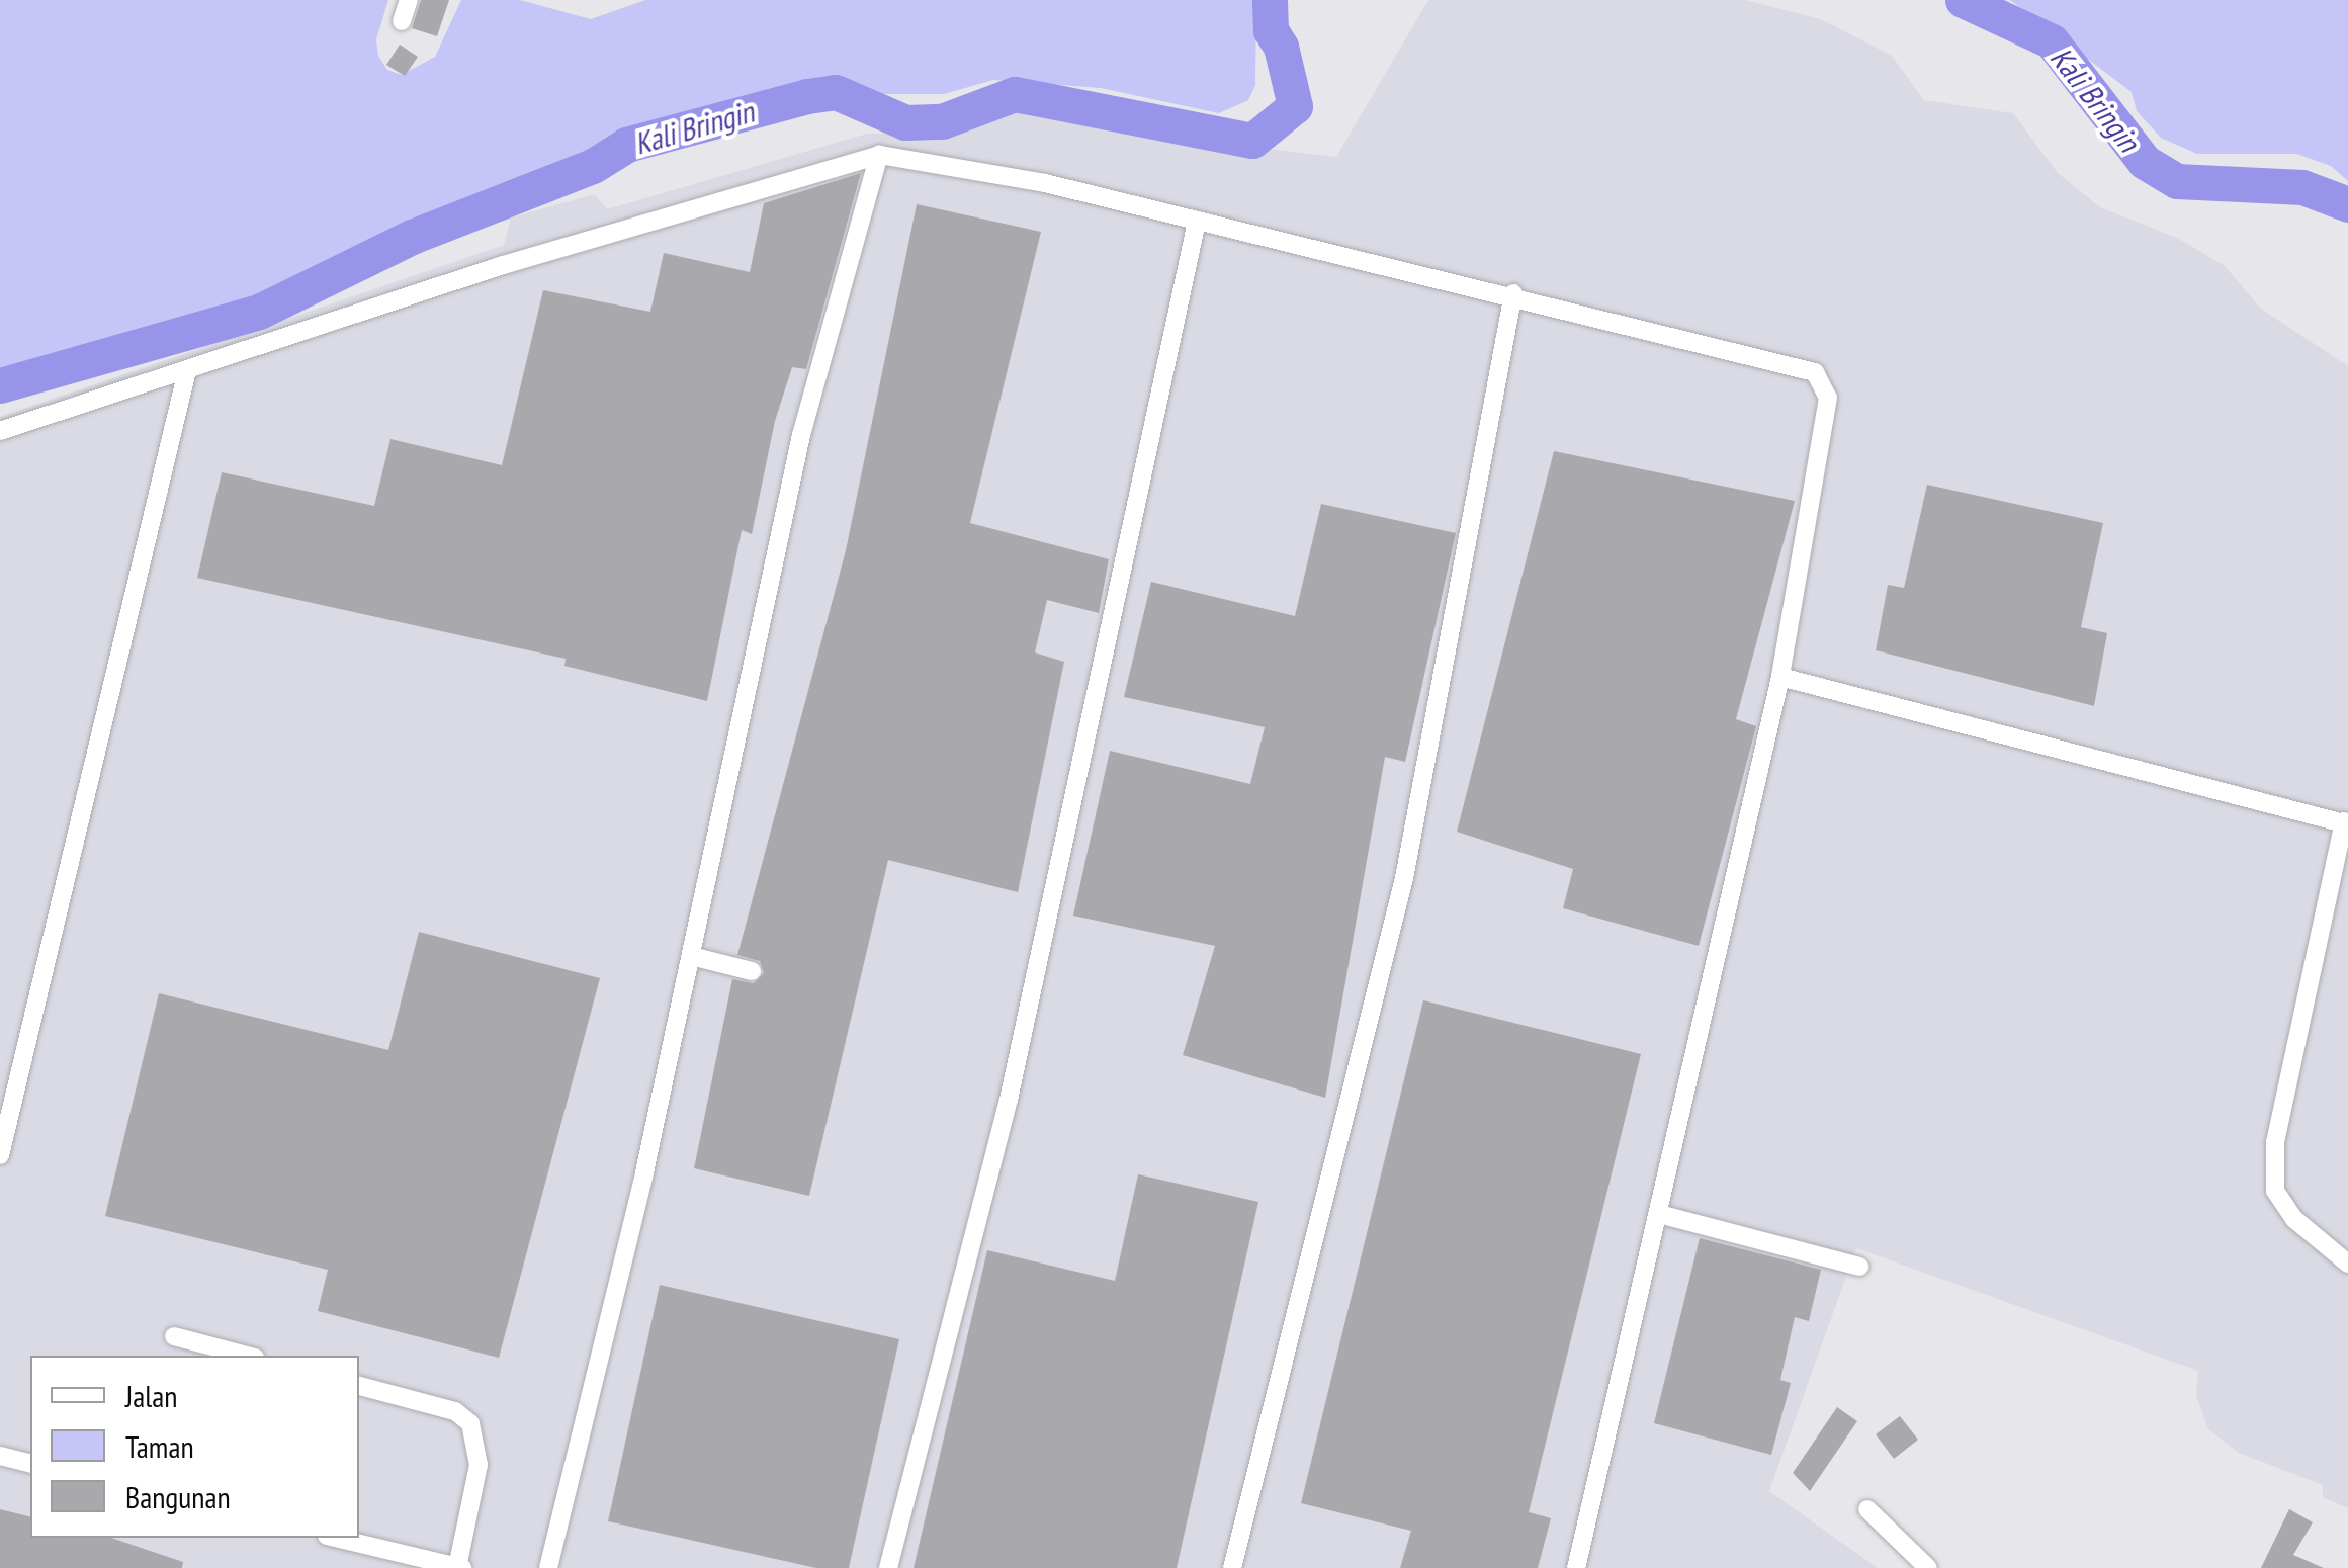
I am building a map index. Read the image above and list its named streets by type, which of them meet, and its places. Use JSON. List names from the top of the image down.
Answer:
{
  "water": ["Kali Bringin"],
  "legend": ["Jalan", "Taman", "Bangunan"]
}
